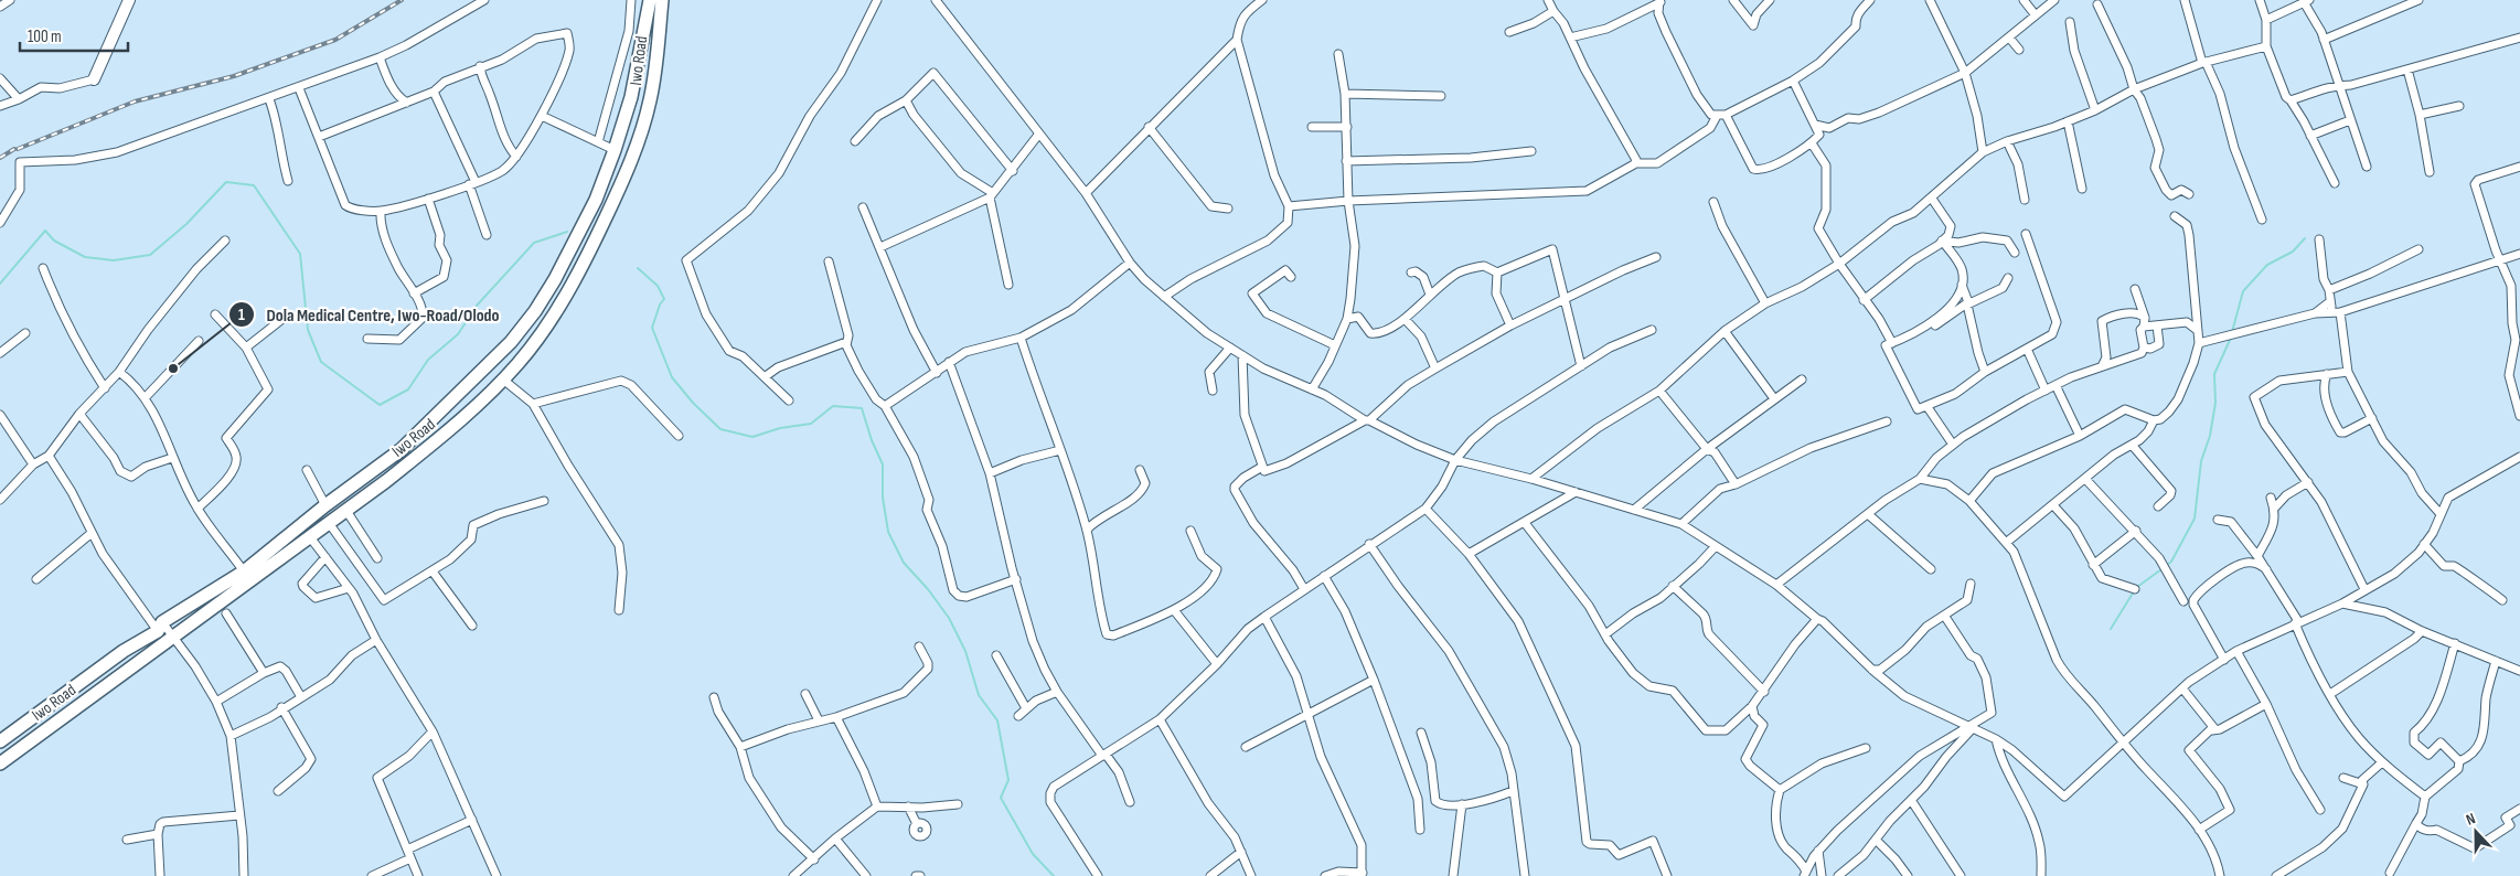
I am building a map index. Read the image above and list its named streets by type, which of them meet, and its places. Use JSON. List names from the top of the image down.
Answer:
{
  "streets": {
    "main road": ["Iwo Road"]
  },
  "places": ["Dola Medical Centre, Iwo-Road/Olodo"],
  "scale_bar": "100 m",
  "north": "top"
}
